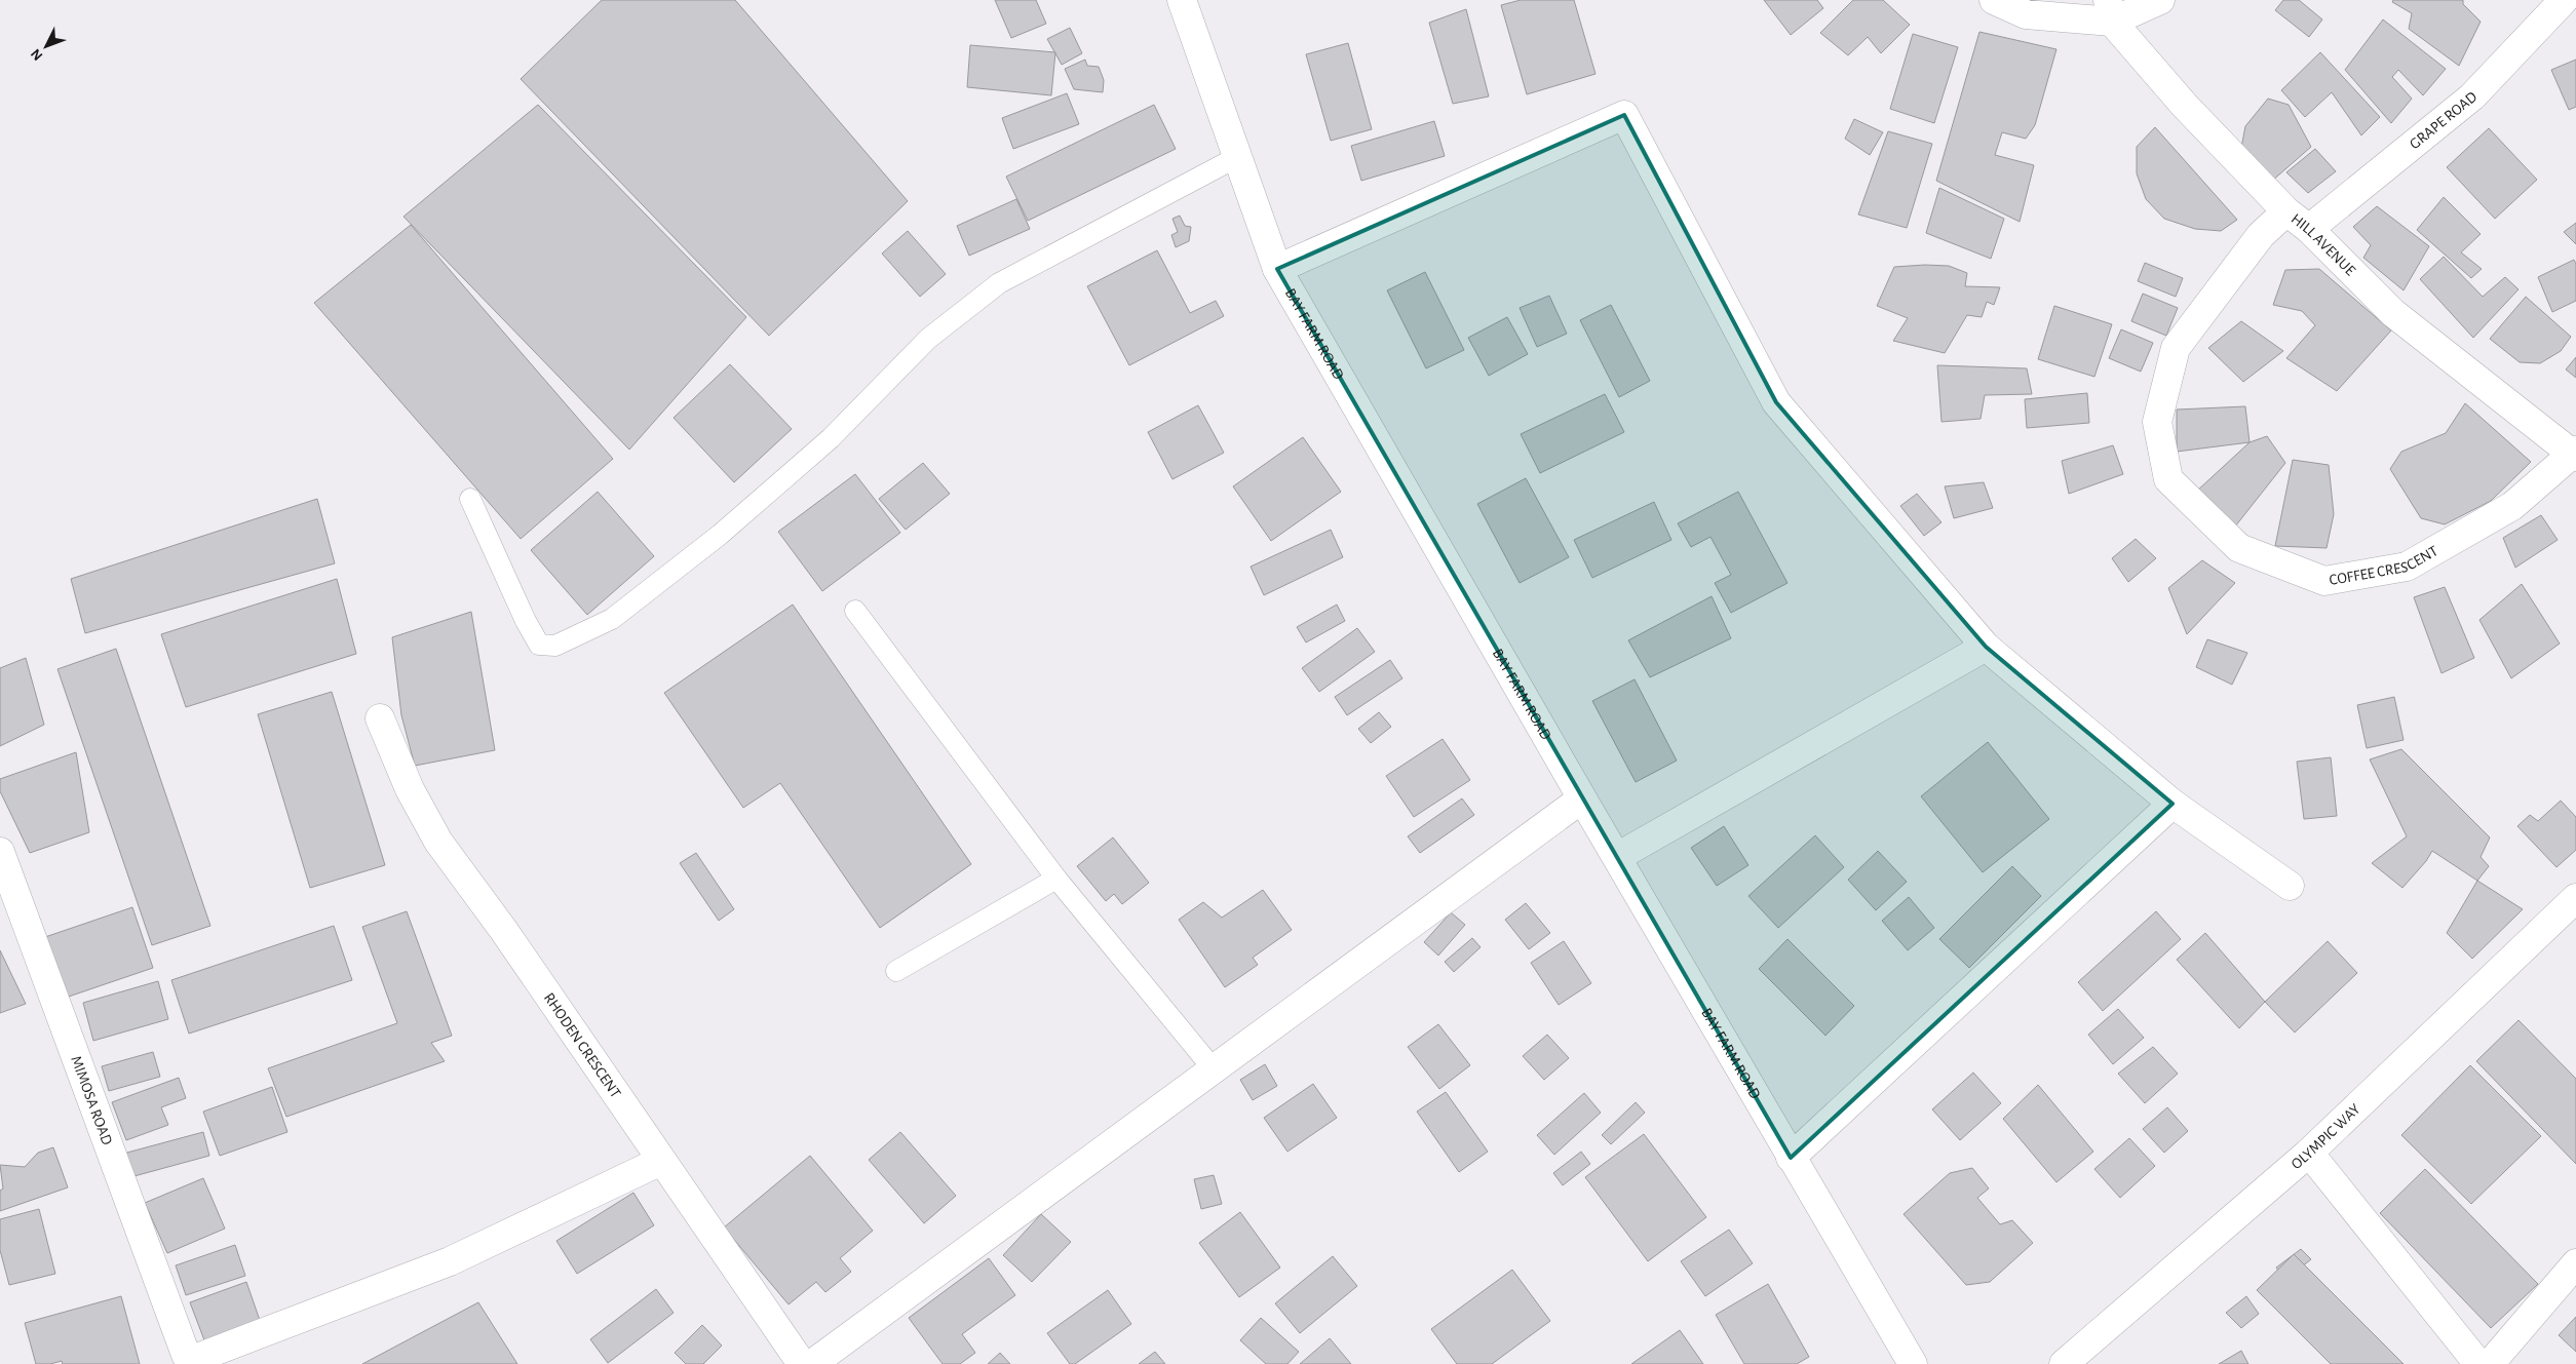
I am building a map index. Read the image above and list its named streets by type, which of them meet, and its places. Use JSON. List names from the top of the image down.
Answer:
{
  "streets": {
    "street": [
      "GRAPE ROAD",
      "HILL AVENUE",
      "BAY FARM ROAD",
      "COFFEE CRESCENT",
      "RHODEN CRESCENT",
      "MIMOSA ROAD",
      "OLYMPIC WAY"
    ]
  },
  "crossings": [
    ["GRAPE ROAD", "HILL AVENUE"],
    ["HILL AVENUE", "COFFEE CRESCENT"],
    ["RHODEN CRESCENT", "MIMOSA ROAD"]
  ],
  "north": "bottom left"
}
